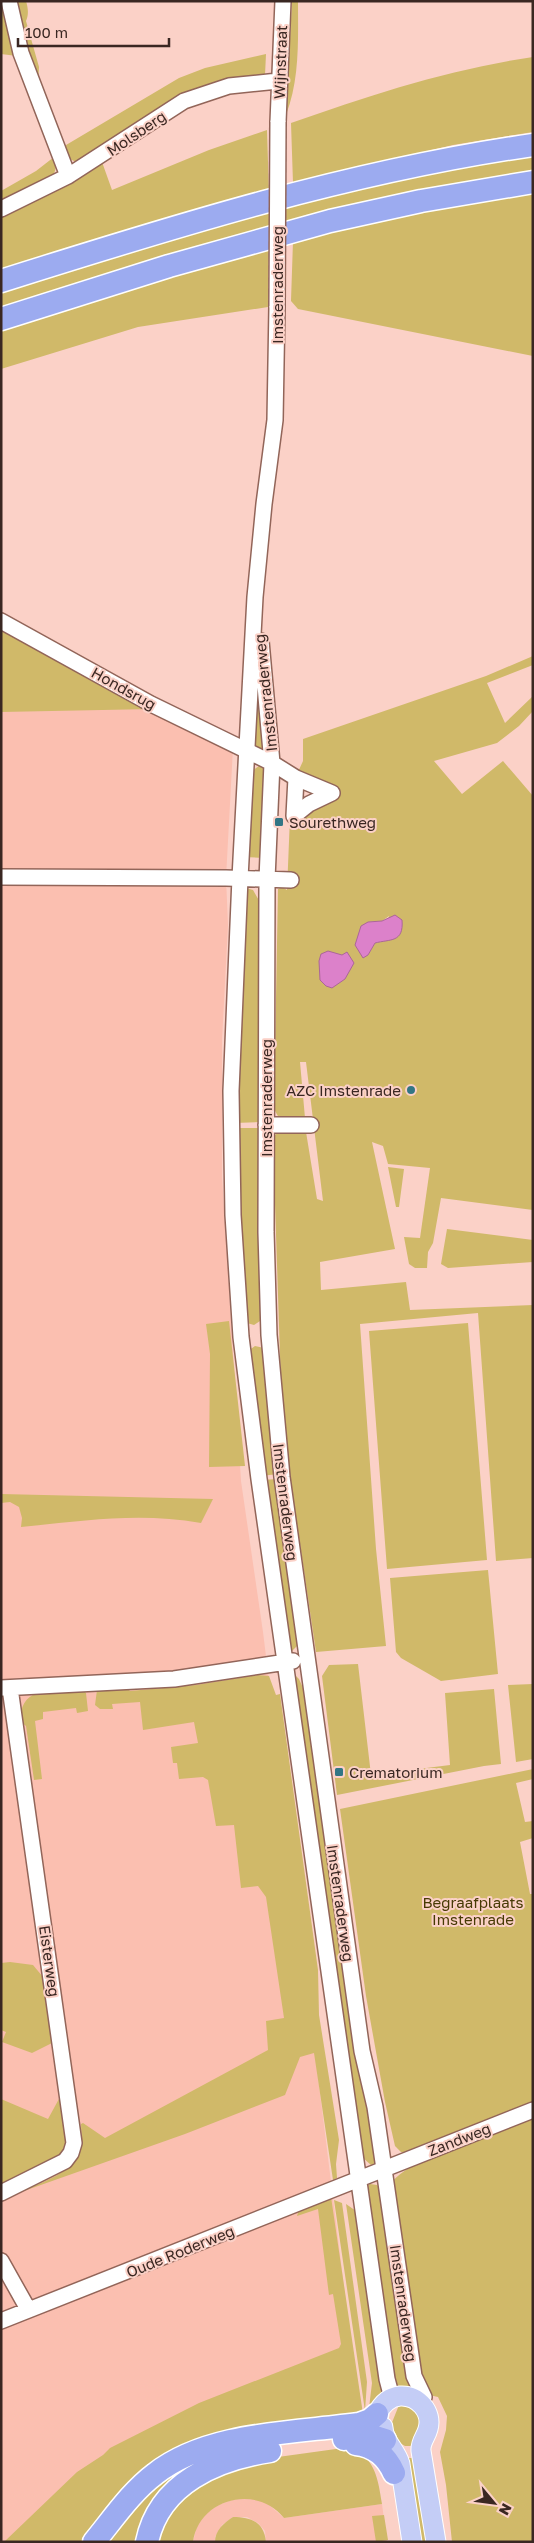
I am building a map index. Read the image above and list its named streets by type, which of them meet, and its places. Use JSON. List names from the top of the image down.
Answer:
{
  "streets": {
    "street": [
      "Wijnstraat",
      "Molsberg",
      "Imstenraderweg",
      "Hondsrug",
      "Eisterweg",
      "Zandweg",
      "Oude Roderweg"
    ]
  },
  "crossings": [
    ["Wijnstraat", "Molsberg"],
    ["Wijnstraat", "Imstenraderweg"],
    ["Imstenraderweg", "Hondsrug"],
    ["Imstenraderweg", "Eisterweg"],
    ["Imstenraderweg", "Zandweg"],
    ["Imstenraderweg", "Oude Roderweg"],
    ["Zandweg", "Oude Roderweg"]
  ],
  "parks": ["Begraafplaats Imstenrade"],
  "places": {
    "transit": ["Sourethweg", "Crematorium"],
    "other": ["AZC Imstenrade"]
  },
  "scale_bar": "100 m",
  "north": "bottom right"
}
